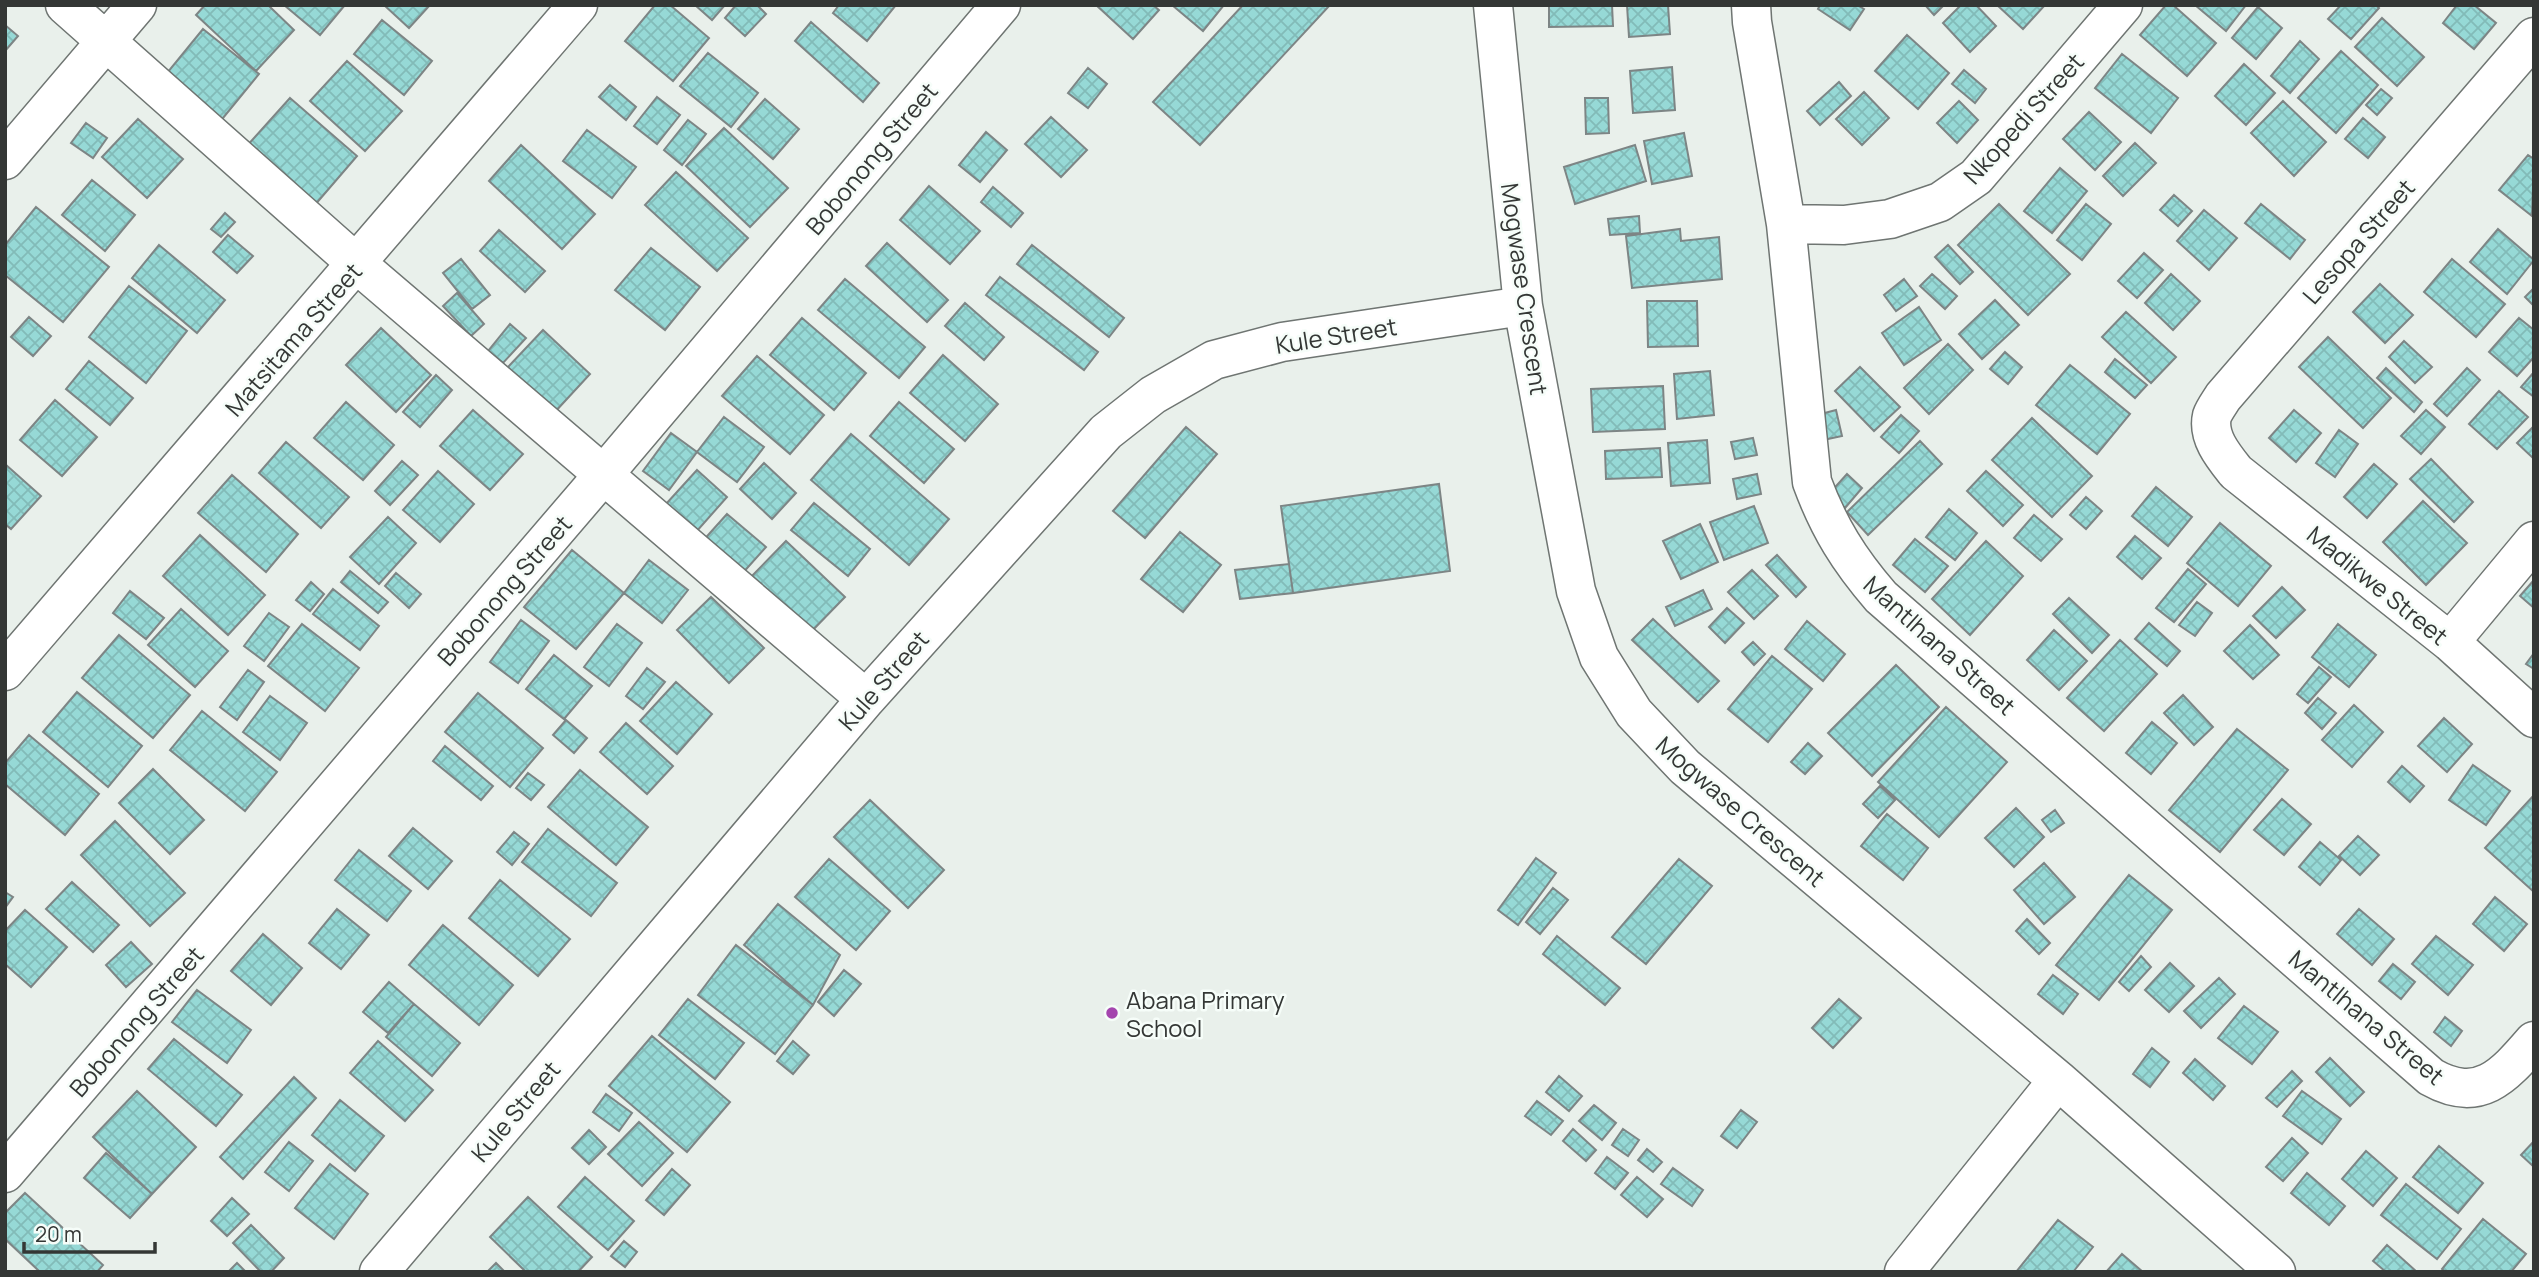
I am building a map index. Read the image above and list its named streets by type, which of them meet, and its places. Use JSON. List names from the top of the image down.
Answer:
{
  "streets": {
    "street": [
      "Nkopedi Street",
      "Bobonong Street",
      "Lesopa Street",
      "Mogwase Crescent",
      "Kule Street",
      "Matsitama Street",
      "Madikwe Street",
      "Mantlhana Street"
    ]
  },
  "crossings": [
    ["Nkopedi Street", "Mantlhana Street"],
    ["Lesopa Street", "Madikwe Street"],
    ["Mogwase Crescent", "Kule Street"]
  ],
  "places": ["Abana Primary School"],
  "scale_bar": "20 m"
}
